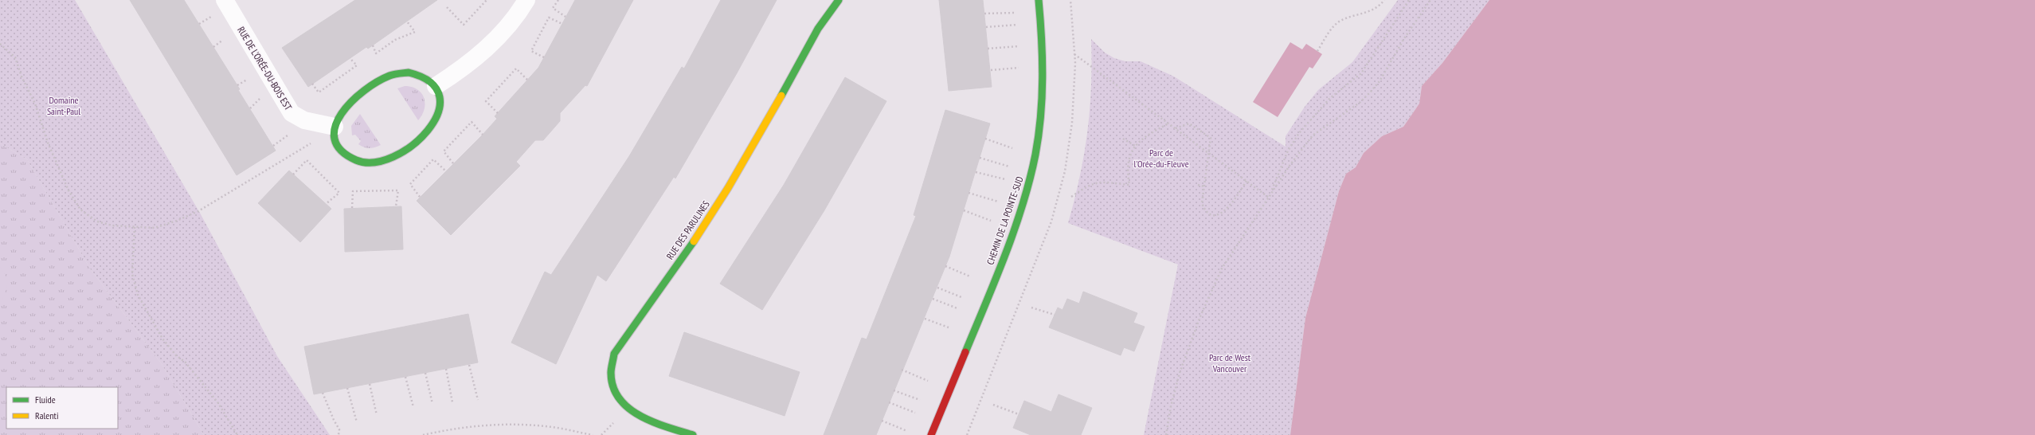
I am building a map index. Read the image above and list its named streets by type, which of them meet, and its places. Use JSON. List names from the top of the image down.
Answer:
{
  "streets": {
    "street": ["RUE DE L'ORÉE-DU-BOIS EST", "CHEMIN DE LA POINTE-SUD", "RUE DES PARULINES"]
  },
  "parks": ["Domaine Saint-Paul", "Parc de l'Orée-du-Fleuve", "Parc de West Vancouver"],
  "legend": ["Fluide", "Ralenti"]
}
